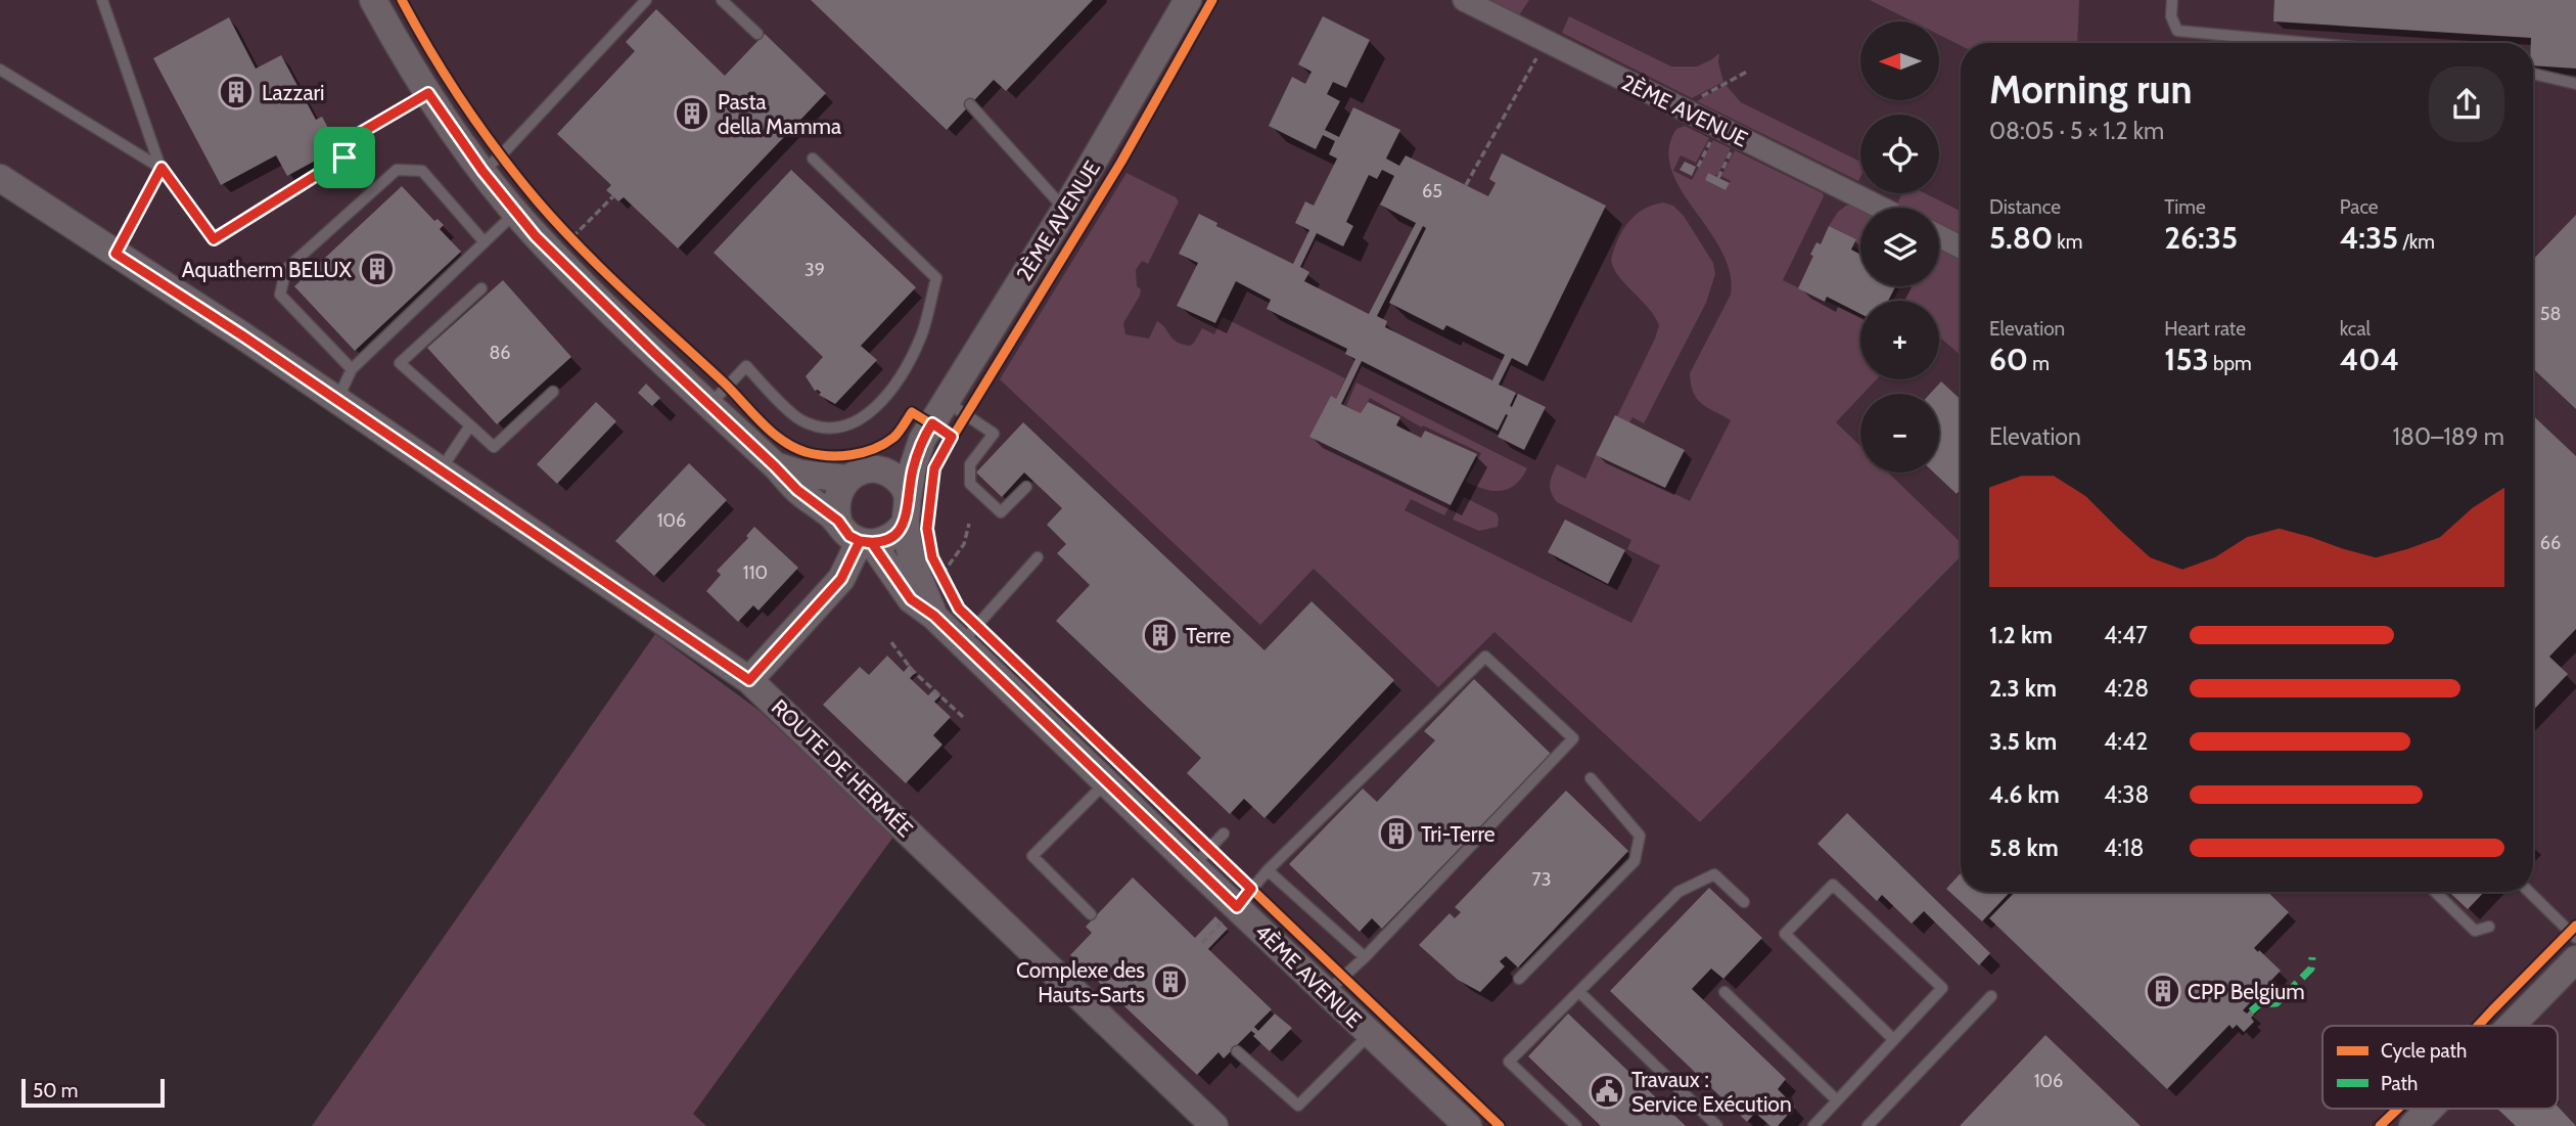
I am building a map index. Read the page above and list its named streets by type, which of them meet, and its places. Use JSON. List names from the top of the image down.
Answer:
{
  "streets": {
    "street": ["2ÈME AVENUE", "ROUTE DE HERMÉE", "4ÈME AVENUE"]
  },
  "crossings": [
    ["2ÈME AVENUE", "4ÈME AVENUE"]
  ],
  "places": {
    "building": [
      "Lazzari",
      "Pasta della Mamma",
      "Aquatherm BELUX",
      "Terre",
      "Tri-Terre",
      "Complexe des Hauts-Sarts",
      "CPP Belgium"
    ],
    "public building": ["Travaux : Service Exécution"]
  },
  "house_numbers": [
    "65",
    "39",
    "58",
    "86",
    "106",
    "66",
    "110",
    "73",
    "106"
  ],
  "legend": ["Cycle path", "Path"],
  "scale_bar": "50 m",
  "north": "left",
  "page": {
    "map_buttons": ["+", "−"],
    "heading": ["Morning run", "08:05 · 5 × 1.2 km"],
    "stats": [
      ["Distance", "5.80 km"],
      ["Time", "26:35"],
      ["Pace", "4:35 /km"],
      ["Elevation", "60 m"],
      ["Heart rate", "153 bpm"],
      ["kcal", "404"]
    ],
    "chart": ["Elevation", "180–189 m"],
    "list": [
      {
        "name": "1.2 km",
        "note": "4:47"
      },
      {
        "name": "2.3 km",
        "note": "4:28"
      },
      {
        "name": "3.5 km",
        "note": "4:42"
      },
      {
        "name": "4.6 km",
        "note": "4:38"
      },
      {
        "name": "5.8 km",
        "note": "4:18"
      }
    ],
    "scale": "50 m"
  }
}
